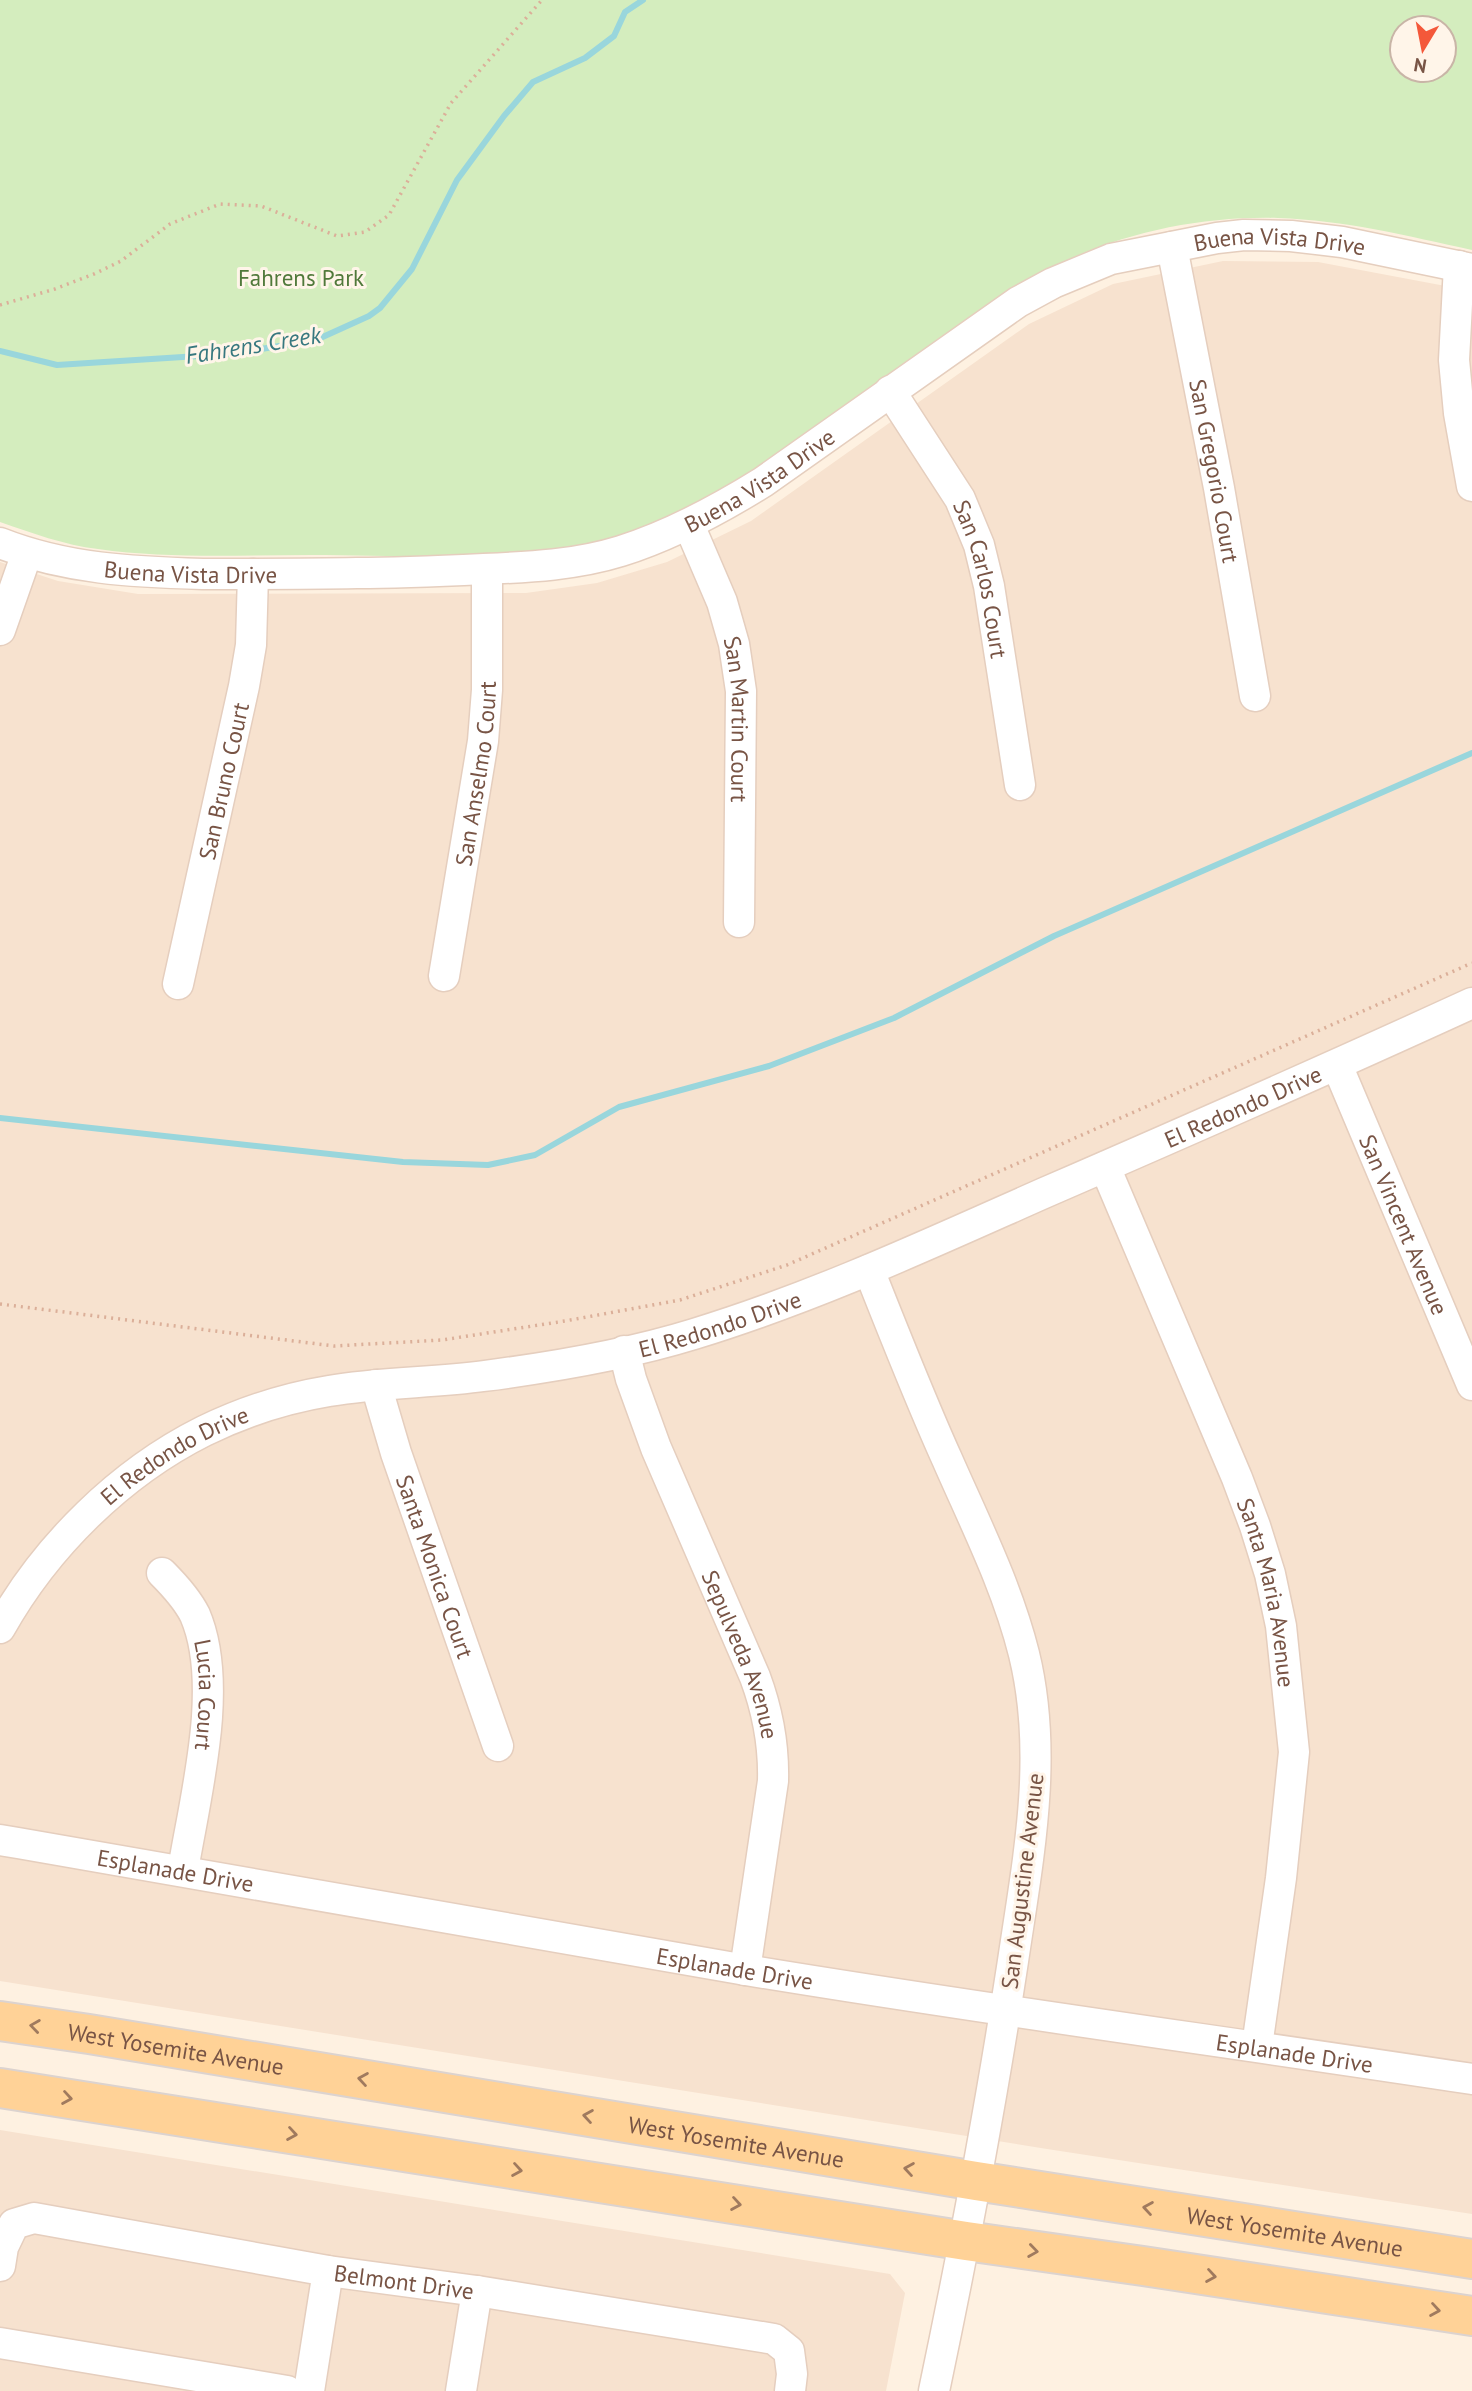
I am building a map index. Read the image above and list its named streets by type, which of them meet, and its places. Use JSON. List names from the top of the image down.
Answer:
{
  "streets": {
    "main road": ["West Yosemite Avenue"],
    "street": [
      "Buena Vista Drive",
      "San Gregorio Court",
      "San Carlos Court",
      "San Martin Court",
      "San Anselmo Court",
      "San Bruno Court",
      "El Redondo Drive",
      "San Vincent Avenue",
      "Santa Monica Court",
      "Santa Maria Avenue",
      "Sepulveda Avenue",
      "Lucia Court",
      "Esplanade Drive",
      "San Augustine Avenue",
      "Belmont Drive"
    ]
  },
  "crossings": [
    ["Buena Vista Drive", "San Gregorio Court"],
    ["Buena Vista Drive", "San Carlos Court"],
    ["Buena Vista Drive", "San Martin Court"],
    ["Buena Vista Drive", "San Anselmo Court"],
    ["Buena Vista Drive", "San Bruno Court"],
    ["El Redondo Drive", "San Vincent Avenue"],
    ["El Redondo Drive", "Santa Monica Court"],
    ["El Redondo Drive", "Santa Maria Avenue"],
    ["El Redondo Drive", "Sepulveda Avenue"],
    ["El Redondo Drive", "San Augustine Avenue"],
    ["Santa Maria Avenue", "Esplanade Drive"],
    ["Sepulveda Avenue", "Esplanade Drive"],
    ["Lucia Court", "Esplanade Drive"],
    ["Esplanade Drive", "San Augustine Avenue"],
    ["San Augustine Avenue", "West Yosemite Avenue"]
  ],
  "water": ["Fahrens Creek"],
  "parks": ["Fahrens Park"],
  "north": "bottom"
}
